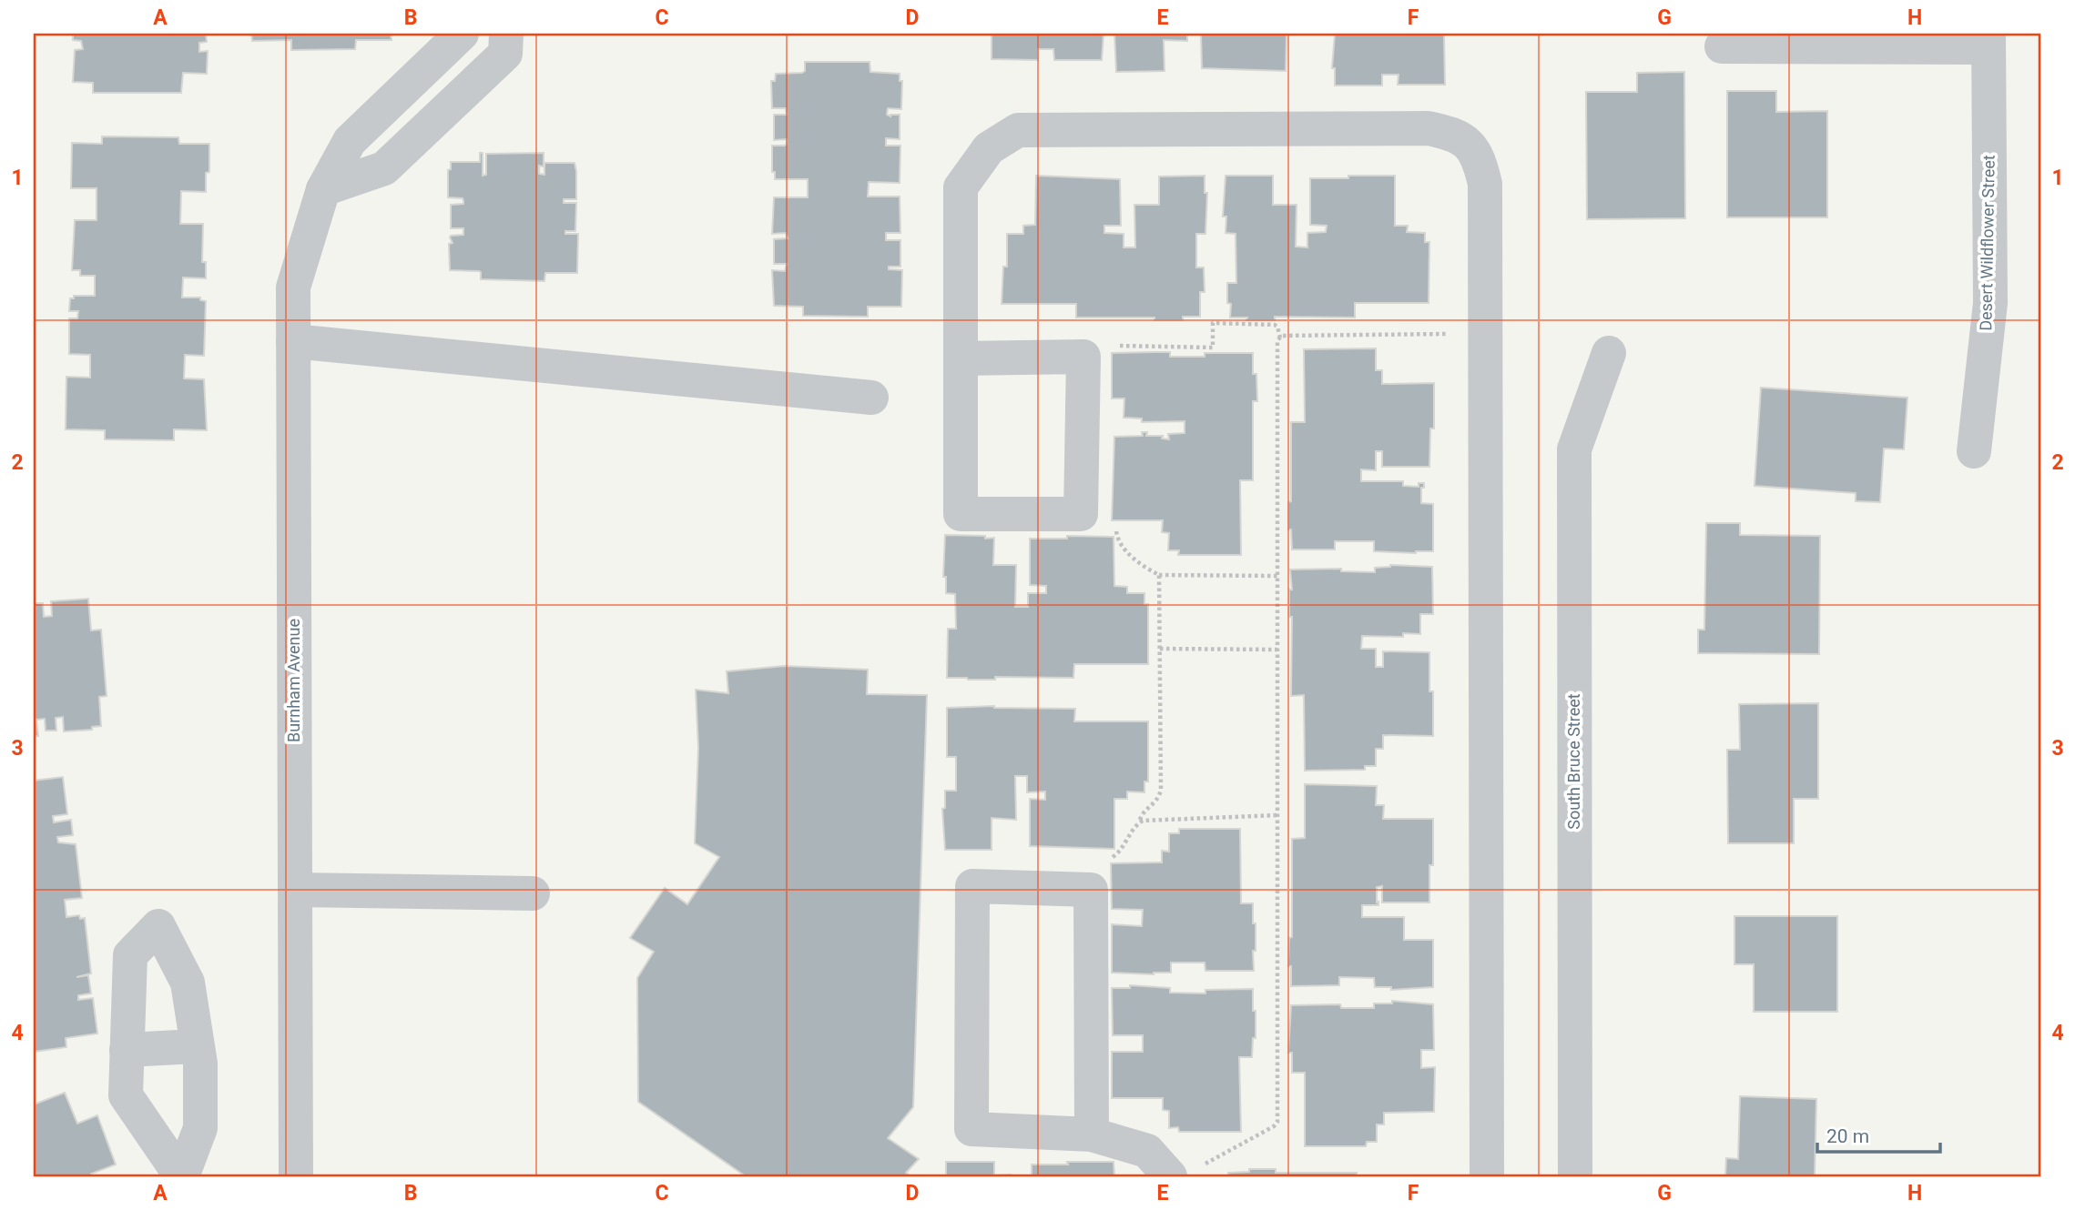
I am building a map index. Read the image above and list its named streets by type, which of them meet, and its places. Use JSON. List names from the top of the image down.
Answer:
{
  "streets": {
    "street": ["Desert Wildflower Street", "Burnham Avenue", "South Bruce Street"]
  },
  "scale_bar": "20 m",
  "grid": {
    "columns": [
      "A",
      "B",
      "C",
      "D",
      "E",
      "F",
      "G",
      "H"
    ],
    "rows": [
      "1",
      "2",
      "3",
      "4"
    ]
  }
}
